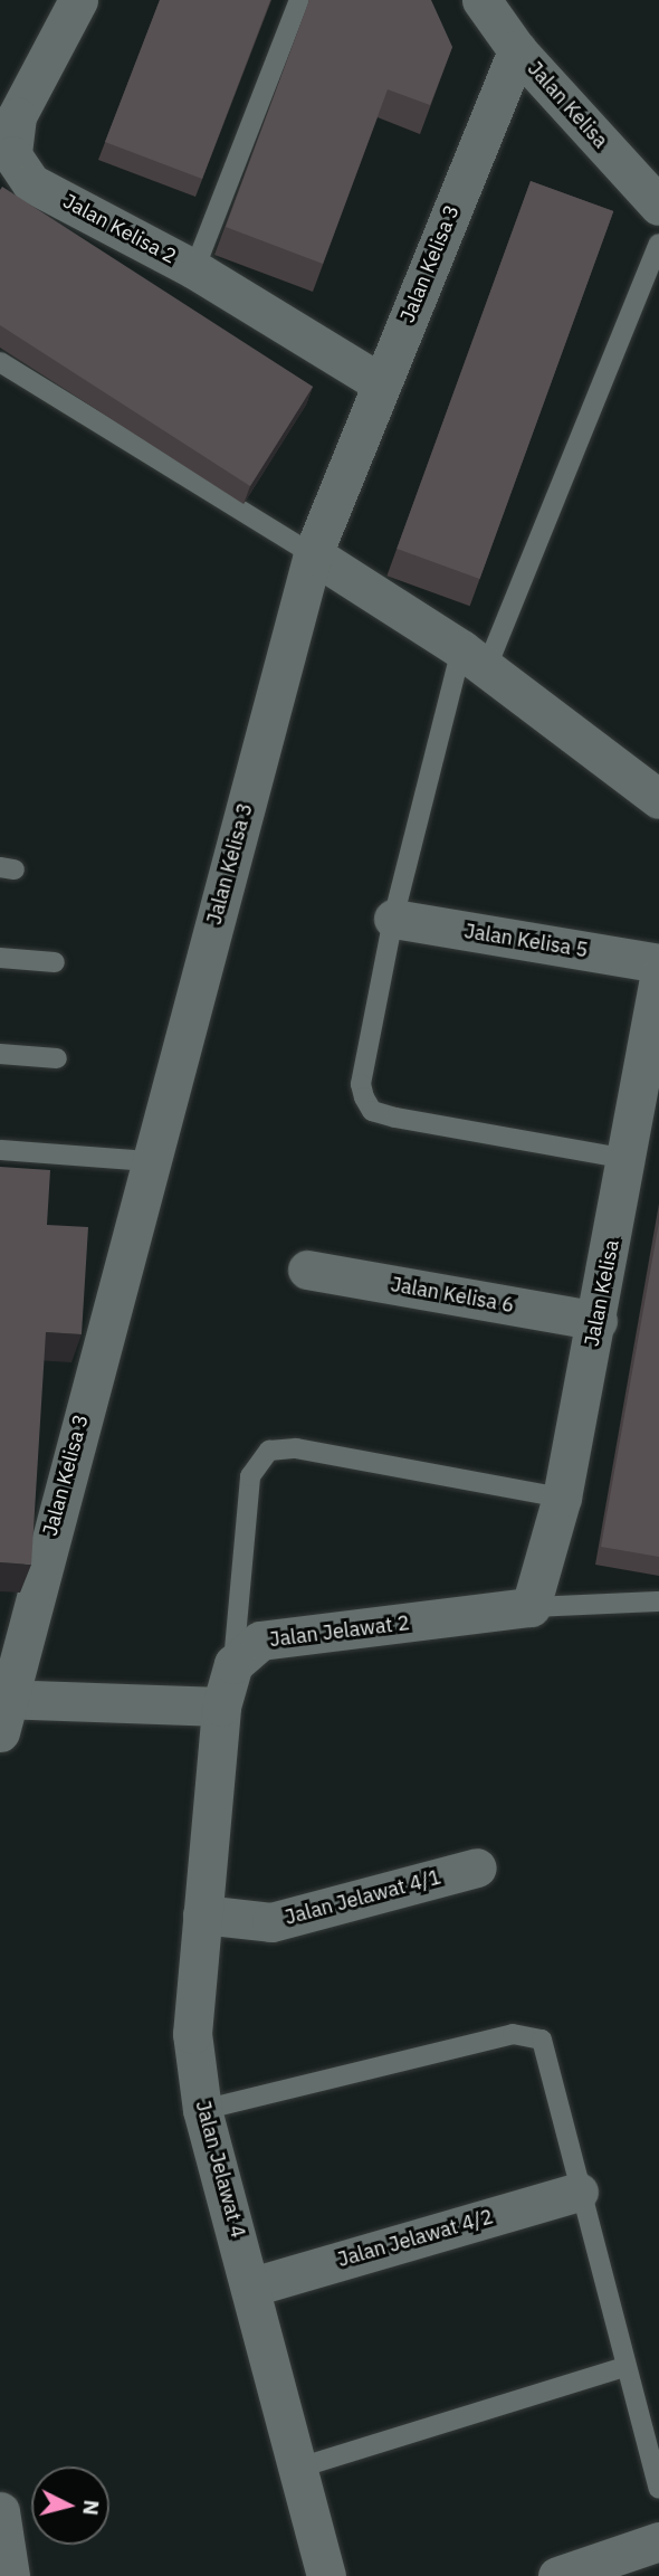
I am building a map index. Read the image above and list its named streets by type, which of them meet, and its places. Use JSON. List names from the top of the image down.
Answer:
{
  "streets": {
    "street": [
      "Jalan Kelisa",
      "Jalan Kelisa 2",
      "Jalan Kelisa 3",
      "Jalan Kelisa 5",
      "Jalan Kelisa 6",
      "Jalan Jelawat 2",
      "Jalan Jelawat 4/1",
      "Jalan Jelawat 4",
      "Jalan Jelawat 4/2"
    ]
  },
  "crossings": [
    ["Jalan Kelisa", "Jalan Kelisa 3"],
    ["Jalan Kelisa", "Jalan Kelisa 6"],
    ["Jalan Kelisa", "Jalan Jelawat 2"],
    ["Jalan Kelisa 2", "Jalan Kelisa 3"],
    ["Jalan Jelawat 4/1", "Jalan Jelawat 4"],
    ["Jalan Jelawat 4", "Jalan Jelawat 4/2"]
  ],
  "north": "right"
}
